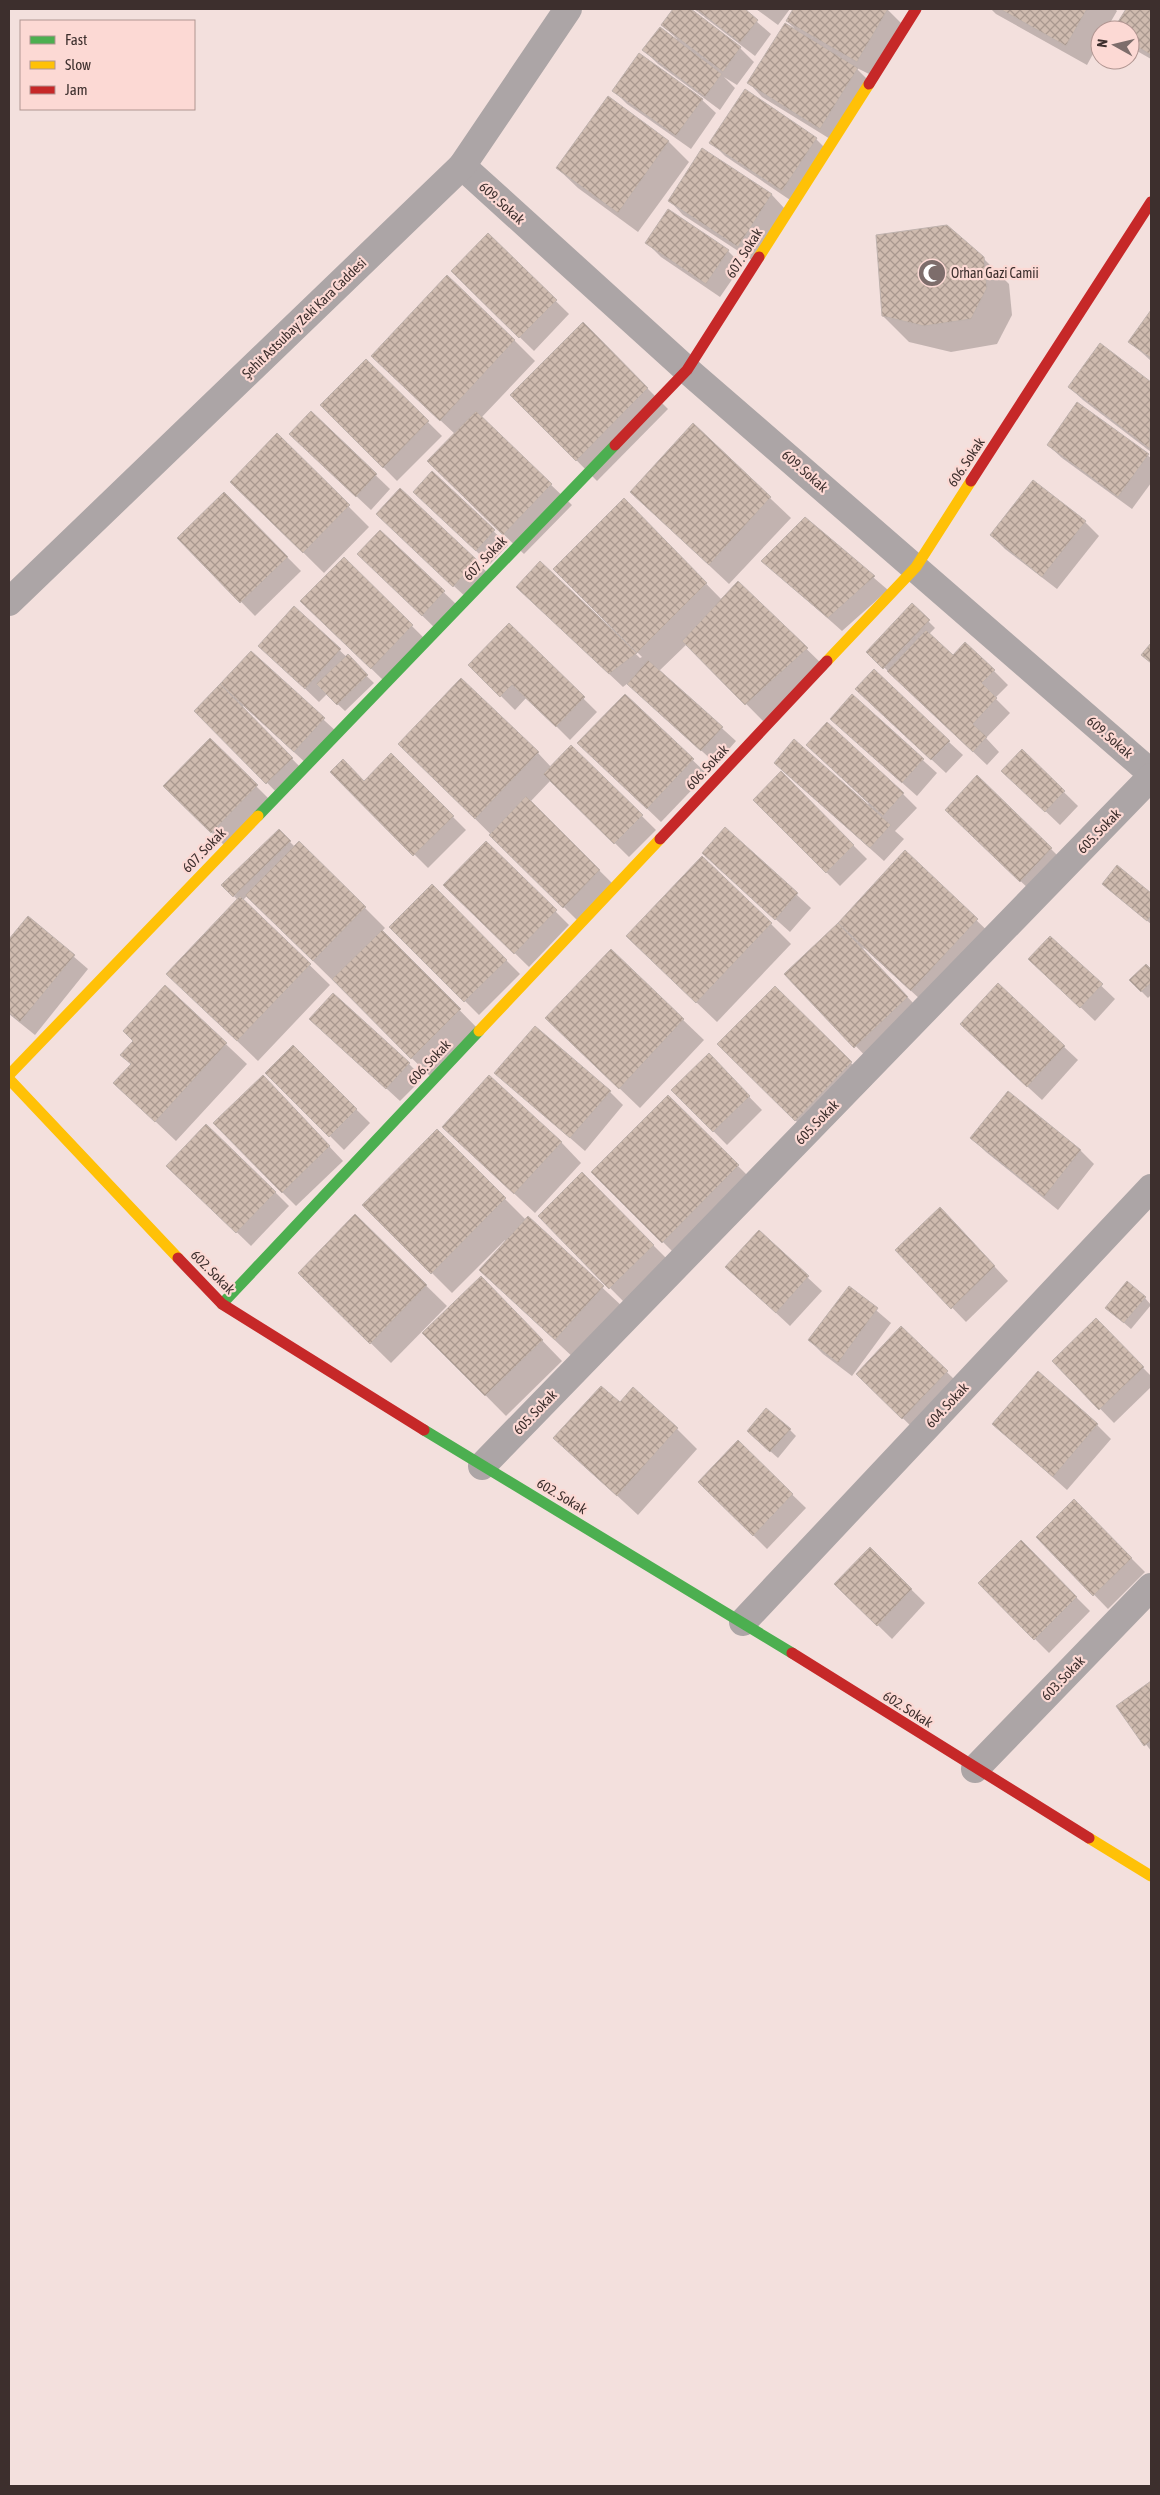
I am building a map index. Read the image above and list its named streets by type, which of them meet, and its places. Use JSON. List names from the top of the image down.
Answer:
{
  "streets": {
    "street": [
      "609. Sokak",
      "607. Sokak",
      "Şehit Astsubay Zeki Kara Caddesi",
      "606. Sokak",
      "605. Sokak",
      "602. Sokak",
      "604. Sokak",
      "603. Sokak"
    ]
  },
  "crossings": [
    ["609. Sokak", "607. Sokak"],
    ["609. Sokak", "Şehit Astsubay Zeki Kara Caddesi"],
    ["609. Sokak", "606. Sokak"],
    ["606. Sokak", "602. Sokak"],
    ["605. Sokak", "602. Sokak"],
    ["602. Sokak", "604. Sokak"],
    ["602. Sokak", "603. Sokak"]
  ],
  "places": {
    "mosque": ["Orhan Gazi Camii"]
  },
  "legend": ["Fast", "Slow", "Jam"],
  "north": "left"
}
